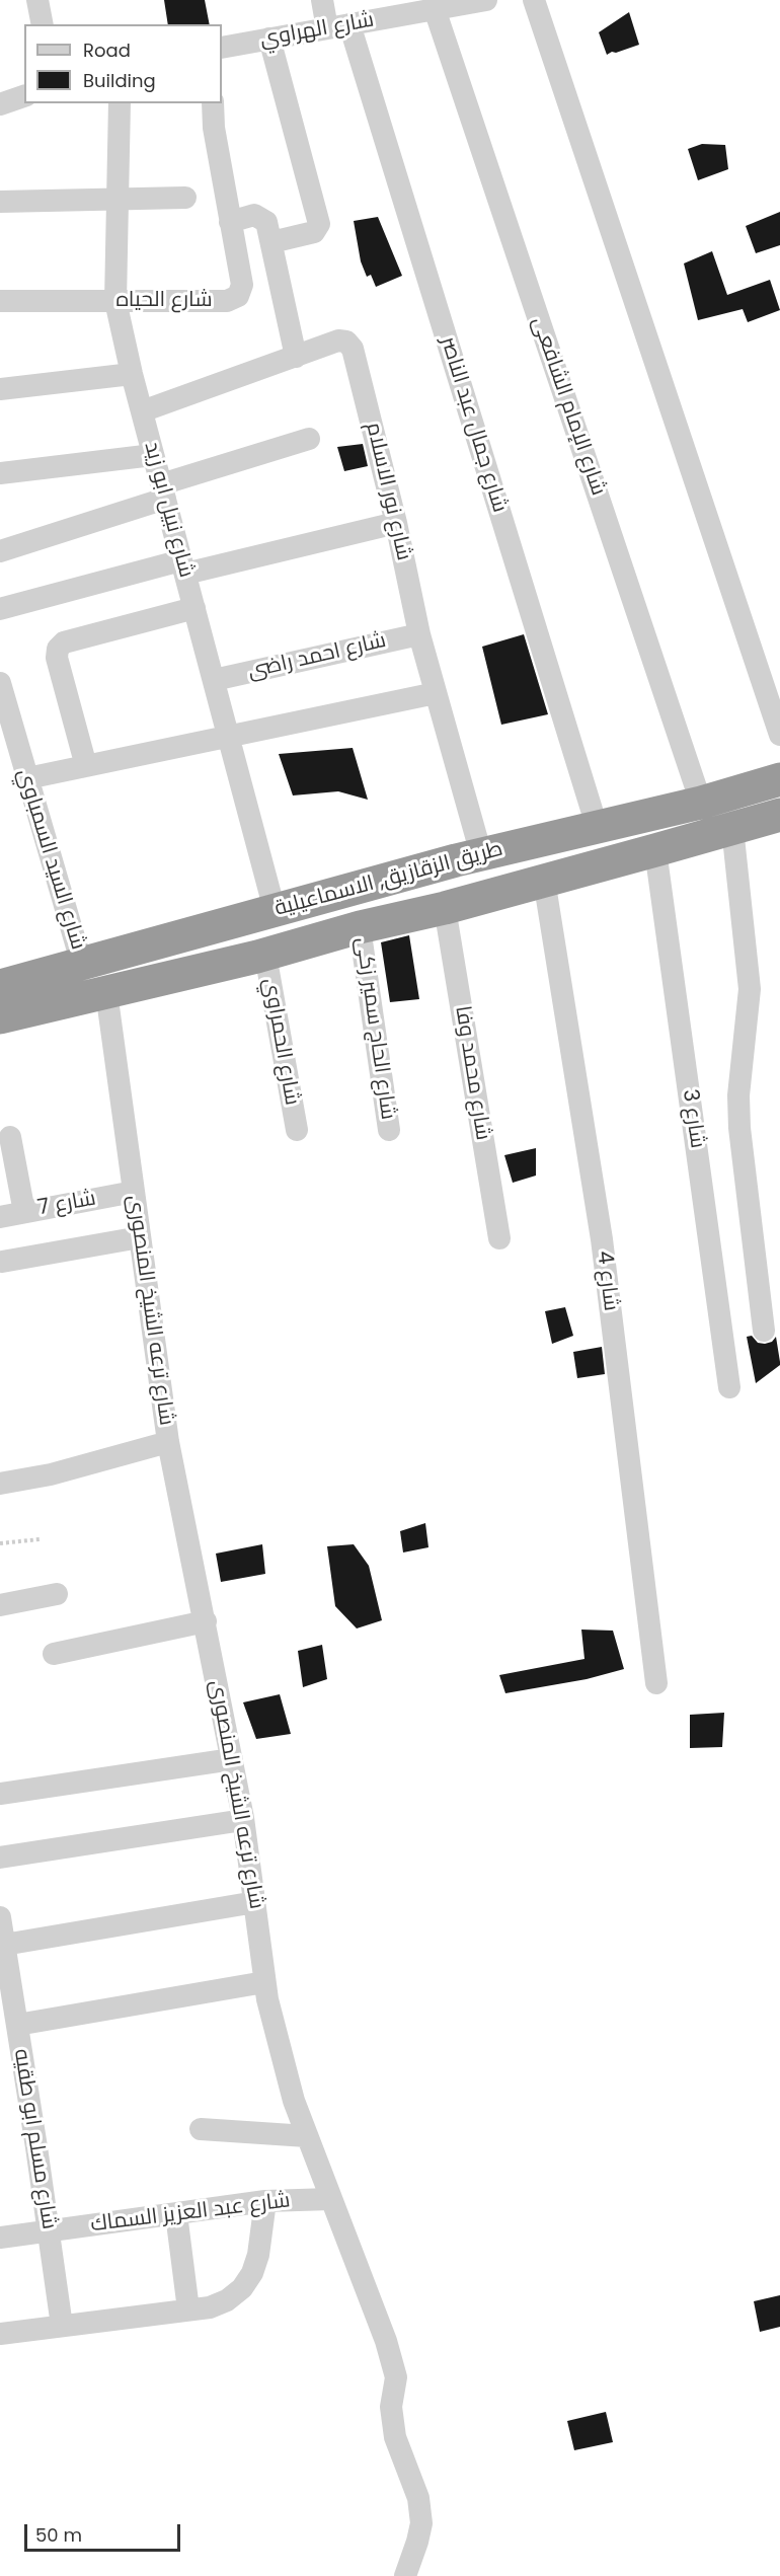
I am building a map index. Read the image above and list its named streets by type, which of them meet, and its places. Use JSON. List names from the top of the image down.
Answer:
{
  "streets": {
    "highway": ["طريق الزقازيق, الاسماعيلية"],
    "street": [
      "شارع الهراوي",
      "شارع الحياه",
      "شارع الإمام الشافعى",
      "شارع جمال عبد الناصر",
      "شارع نور الاسلام",
      "شارع نبيل ابو زيد",
      "شارع احمد راضى",
      "شارع السيد السمباوي",
      "شارع الحاج سمير زكى",
      "شارع الحمراوي",
      "شارع محمد وفا",
      "شارع 3",
      "شارع 7",
      "شارع 4",
      "شارع ترعه الشيخ المنصورى",
      "شارع مسلم ابو طقيه",
      "شارع عبد العزيز السماك"
    ]
  },
  "crossings": [
    ["شارع الهراوي", "شارع الإمام الشافعى"],
    ["شارع الهراوي", "شارع جمال عبد الناصر"],
    ["شارع الحياه", "شارع نبيل ابو زيد"],
    ["شارع الإمام الشافعى", "طريق الزقازيق, الاسماعيلية"],
    ["شارع جمال عبد الناصر", "طريق الزقازيق, الاسماعيلية"],
    ["شارع نور الاسلام", "شارع نبيل ابو زيد"],
    ["شارع نور الاسلام", "شارع احمد راضى"],
    ["شارع نور الاسلام", "طريق الزقازيق, الاسماعيلية"],
    ["شارع نبيل ابو زيد", "شارع احمد راضى"],
    ["شارع نبيل ابو زيد", "طريق الزقازيق, الاسماعيلية"],
    ["شارع السيد السمباوي", "طريق الزقازيق, الاسماعيلية"],
    ["طريق الزقازيق, الاسماعيلية", "شارع الحاج سمير زكى"],
    ["طريق الزقازيق, الاسماعيلية", "شارع الحمراوي"],
    ["طريق الزقازيق, الاسماعيلية", "شارع محمد وفا"],
    ["طريق الزقازيق, الاسماعيلية", "شارع 3"],
    ["طريق الزقازيق, الاسماعيلية", "شارع 4"],
    ["طريق الزقازيق, الاسماعيلية", "شارع ترعه الشيخ المنصورى"],
    ["شارع 7", "شارع ترعه الشيخ المنصورى"],
    ["شارع ترعه الشيخ المنصورى", "شارع عبد العزيز السماك"],
    ["شارع مسلم ابو طقيه", "شارع عبد العزيز السماك"]
  ],
  "legend": ["Road", "Building"],
  "scale_bar": "50 m"
}
